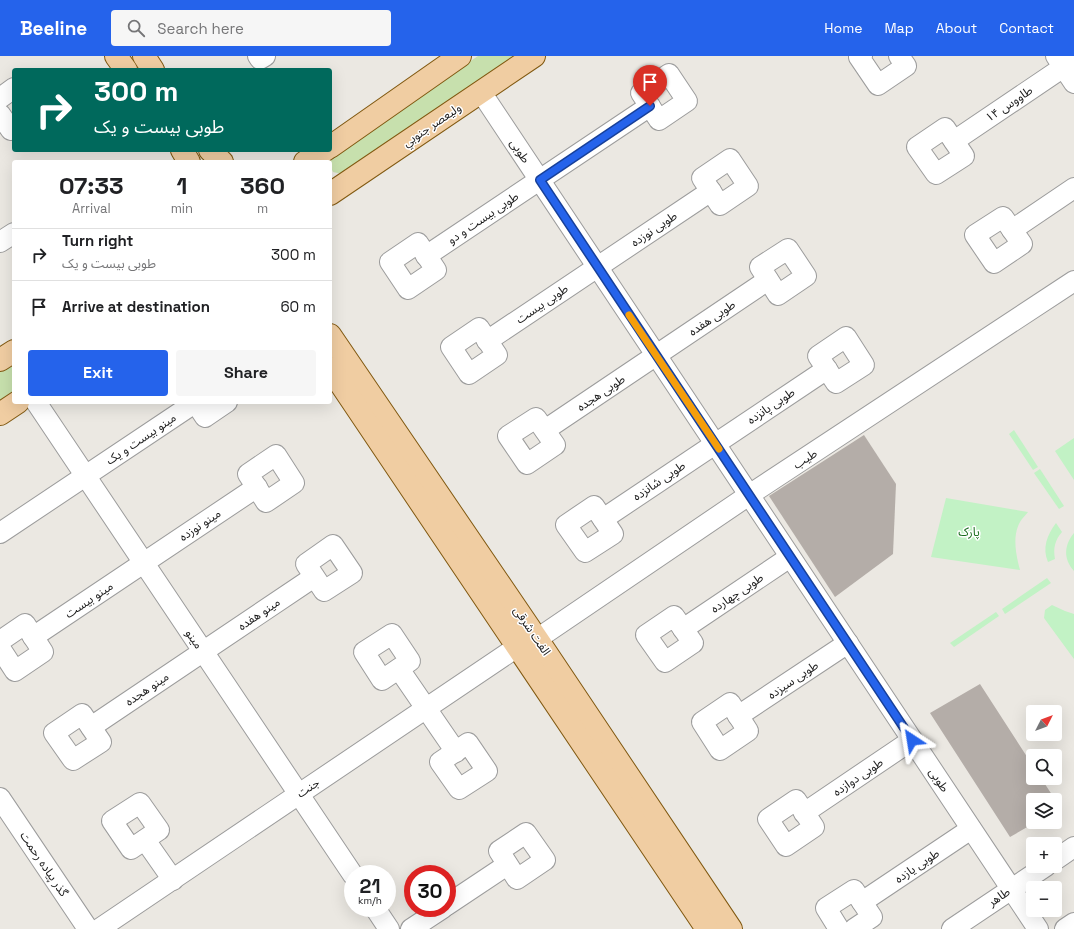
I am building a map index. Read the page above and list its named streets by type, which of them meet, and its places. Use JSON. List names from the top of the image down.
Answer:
{
  "streets": {
    "main road": ["وليعصر جنوبي", "الفت شرقی"],
    "street": [
      "طاووس ۱۴",
      "طوبی",
      "طوبی بیست و دو",
      "طوبی نوزده",
      "طوبی بیست",
      "طوبی هفده",
      "طوبی هجده",
      "طوبی پانزده",
      "مینو بیست و یک",
      "طیب",
      "طوبی شانزده",
      "مینو نوزده",
      "طوبی چهارده",
      "مینو بیست",
      "مینو هفده",
      "مینو",
      "طوبی سیزده",
      "مینو هجده",
      "طوبی دوازده",
      "جنت",
      "گذر پیاده رحمت",
      "طوبی یازده",
      "طاهر"
    ]
  },
  "crossings": [
    ["وليعصر جنوبي", "طوبی"],
    ["طوبی", "طوبی بیست و دو"],
    ["طوبی", "طوبی نوزده"],
    ["طوبی", "طوبی بیست"],
    ["طوبی", "طوبی هفده"],
    ["طوبی", "طوبی هجده"],
    ["طوبی", "طوبی پانزده"],
    ["طوبی", "طیب"],
    ["طوبی", "طوبی شانزده"],
    ["طوبی", "طوبی چهارده"],
    ["طوبی", "طوبی سیزده"],
    ["طوبی", "طوبی دوازده"],
    ["طوبی", "طوبی یازده"],
    ["طوبی", "طاهر"],
    ["طوبی نوزده", "طوبی بیست"],
    ["طوبی هفده", "طوبی هجده"],
    ["طوبی پانزده", "طوبی شانزده"],
    ["مینو بیست و یک", "مینو"],
    ["طیب", "الفت شرقی"],
    ["مینو نوزده", "مینو بیست"],
    ["مینو نوزده", "مینو"],
    ["مینو بیست", "مینو"],
    ["مینو هفده", "مینو"],
    ["مینو هفده", "مینو هجده"],
    ["الفت شرقی", "جنت"],
    ["مینو", "مینو هجده"],
    ["مینو", "جنت"]
  ],
  "parks": ["پارک"],
  "north": "top right",
  "page": {
    "header": "Beeline",
    "search": "Search here",
    "nav": [
      "Home",
      "Map",
      "About",
      "Contact"
    ],
    "turn": ["300 m", "طوبی بیست و یک"],
    "eta": [
      "07:33",
      "Arrival",
      "1",
      "min",
      "360",
      "m"
    ],
    "list": [
      {
        "name": "Turn right",
        "note": "طوبی بیست و یک",
        "value": "300 m"
      },
      {
        "name": "Arrive at destination",
        "value": "60 m"
      }
    ],
    "buttons": ["Exit", "Share"],
    "map_buttons": ["+", "−"],
    "speed": "21 km/h",
    "limit": "30"
  }
}
